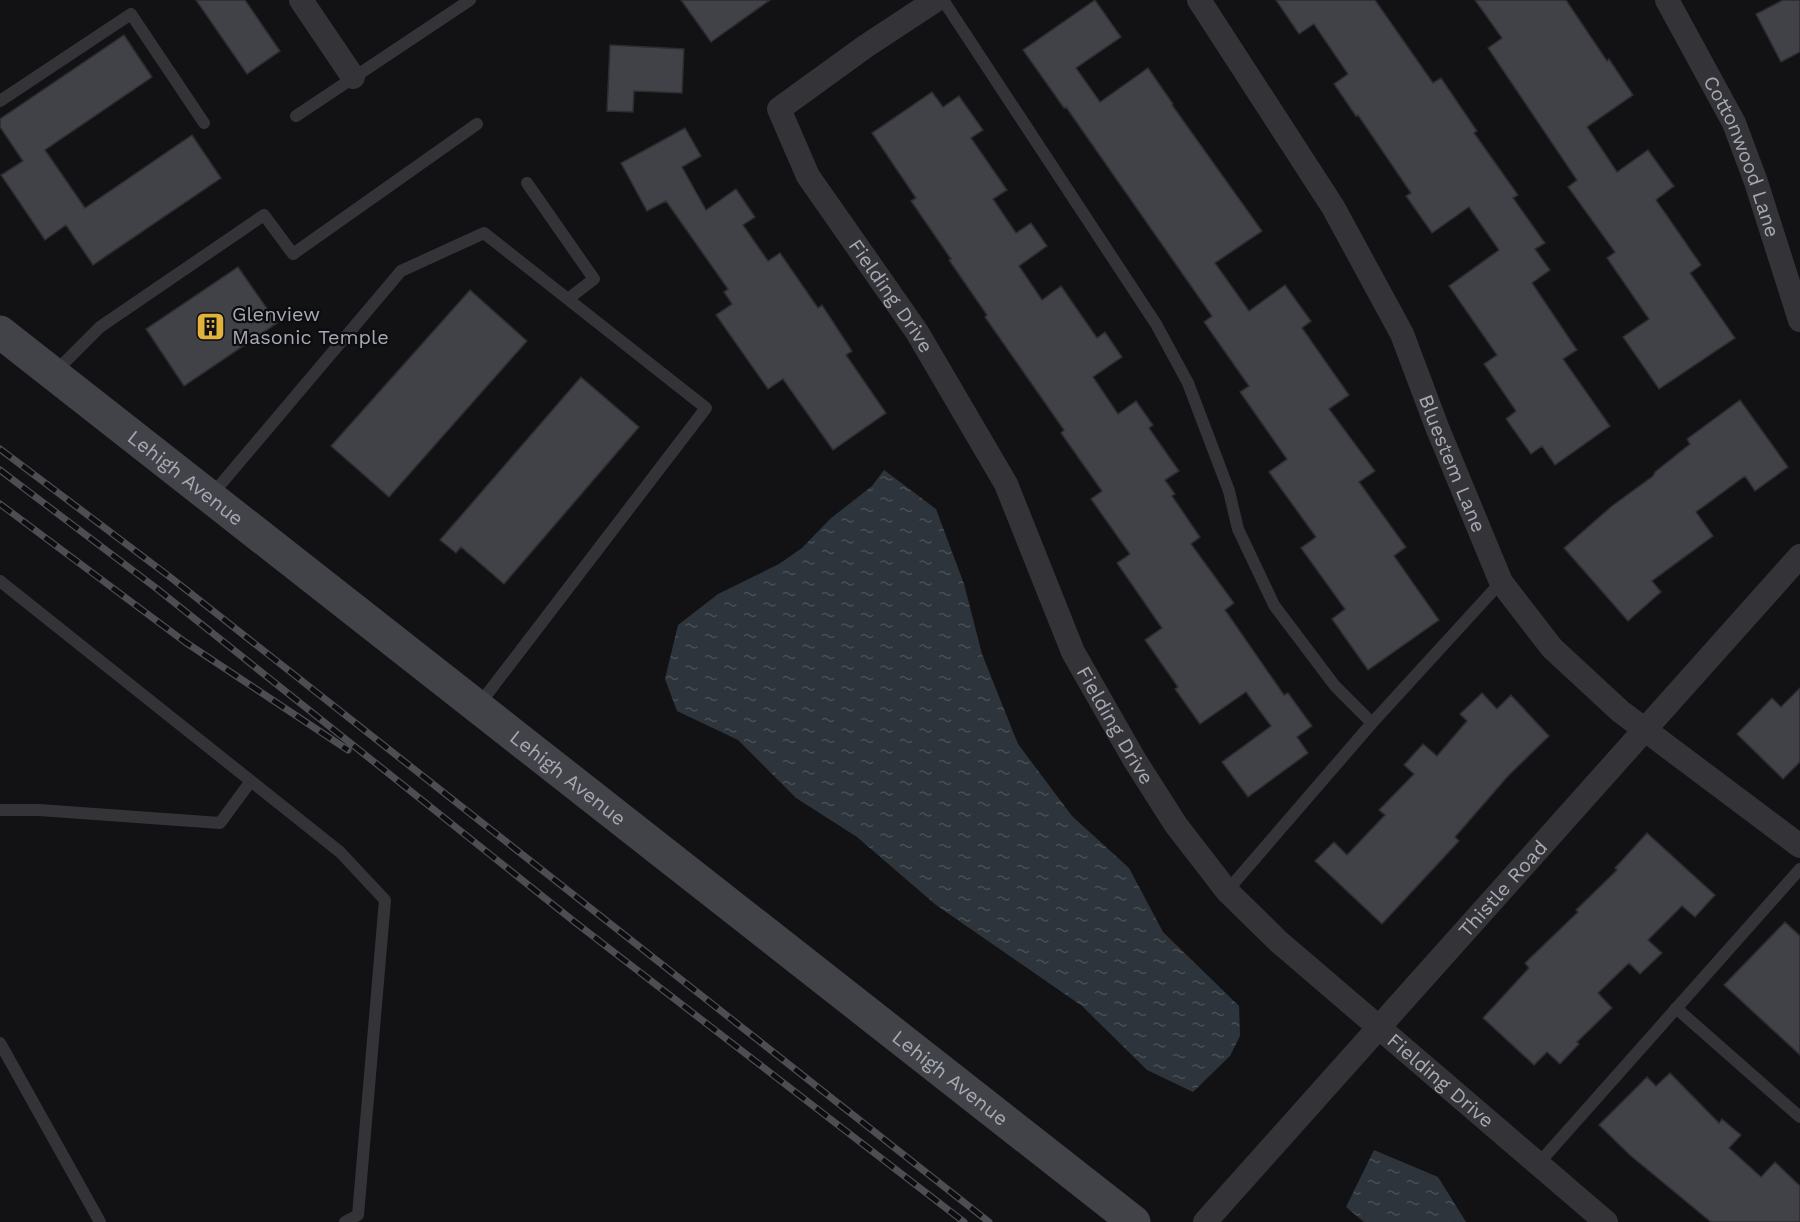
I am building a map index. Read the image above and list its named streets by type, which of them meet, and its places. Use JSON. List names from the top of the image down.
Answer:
{
  "streets": {
    "street": [
      "Cottonwood Lane",
      "Fielding Drive",
      "Bluestem Lane",
      "Lehigh Avenue",
      "Thistle Road"
    ]
  },
  "crossings": [
    ["Fielding Drive", "Thistle Road"],
    ["Bluestem Lane", "Thistle Road"]
  ],
  "places": {
    "building": ["Glenview Masonic Temple"]
  }
}
